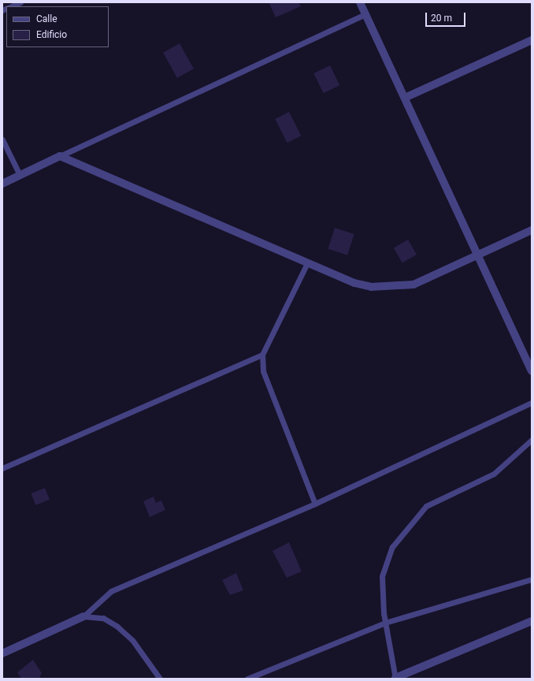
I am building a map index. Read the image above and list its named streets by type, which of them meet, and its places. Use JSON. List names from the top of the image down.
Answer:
{
  "legend": ["Calle", "Edificio"],
  "scale_bar": "20 m"
}
